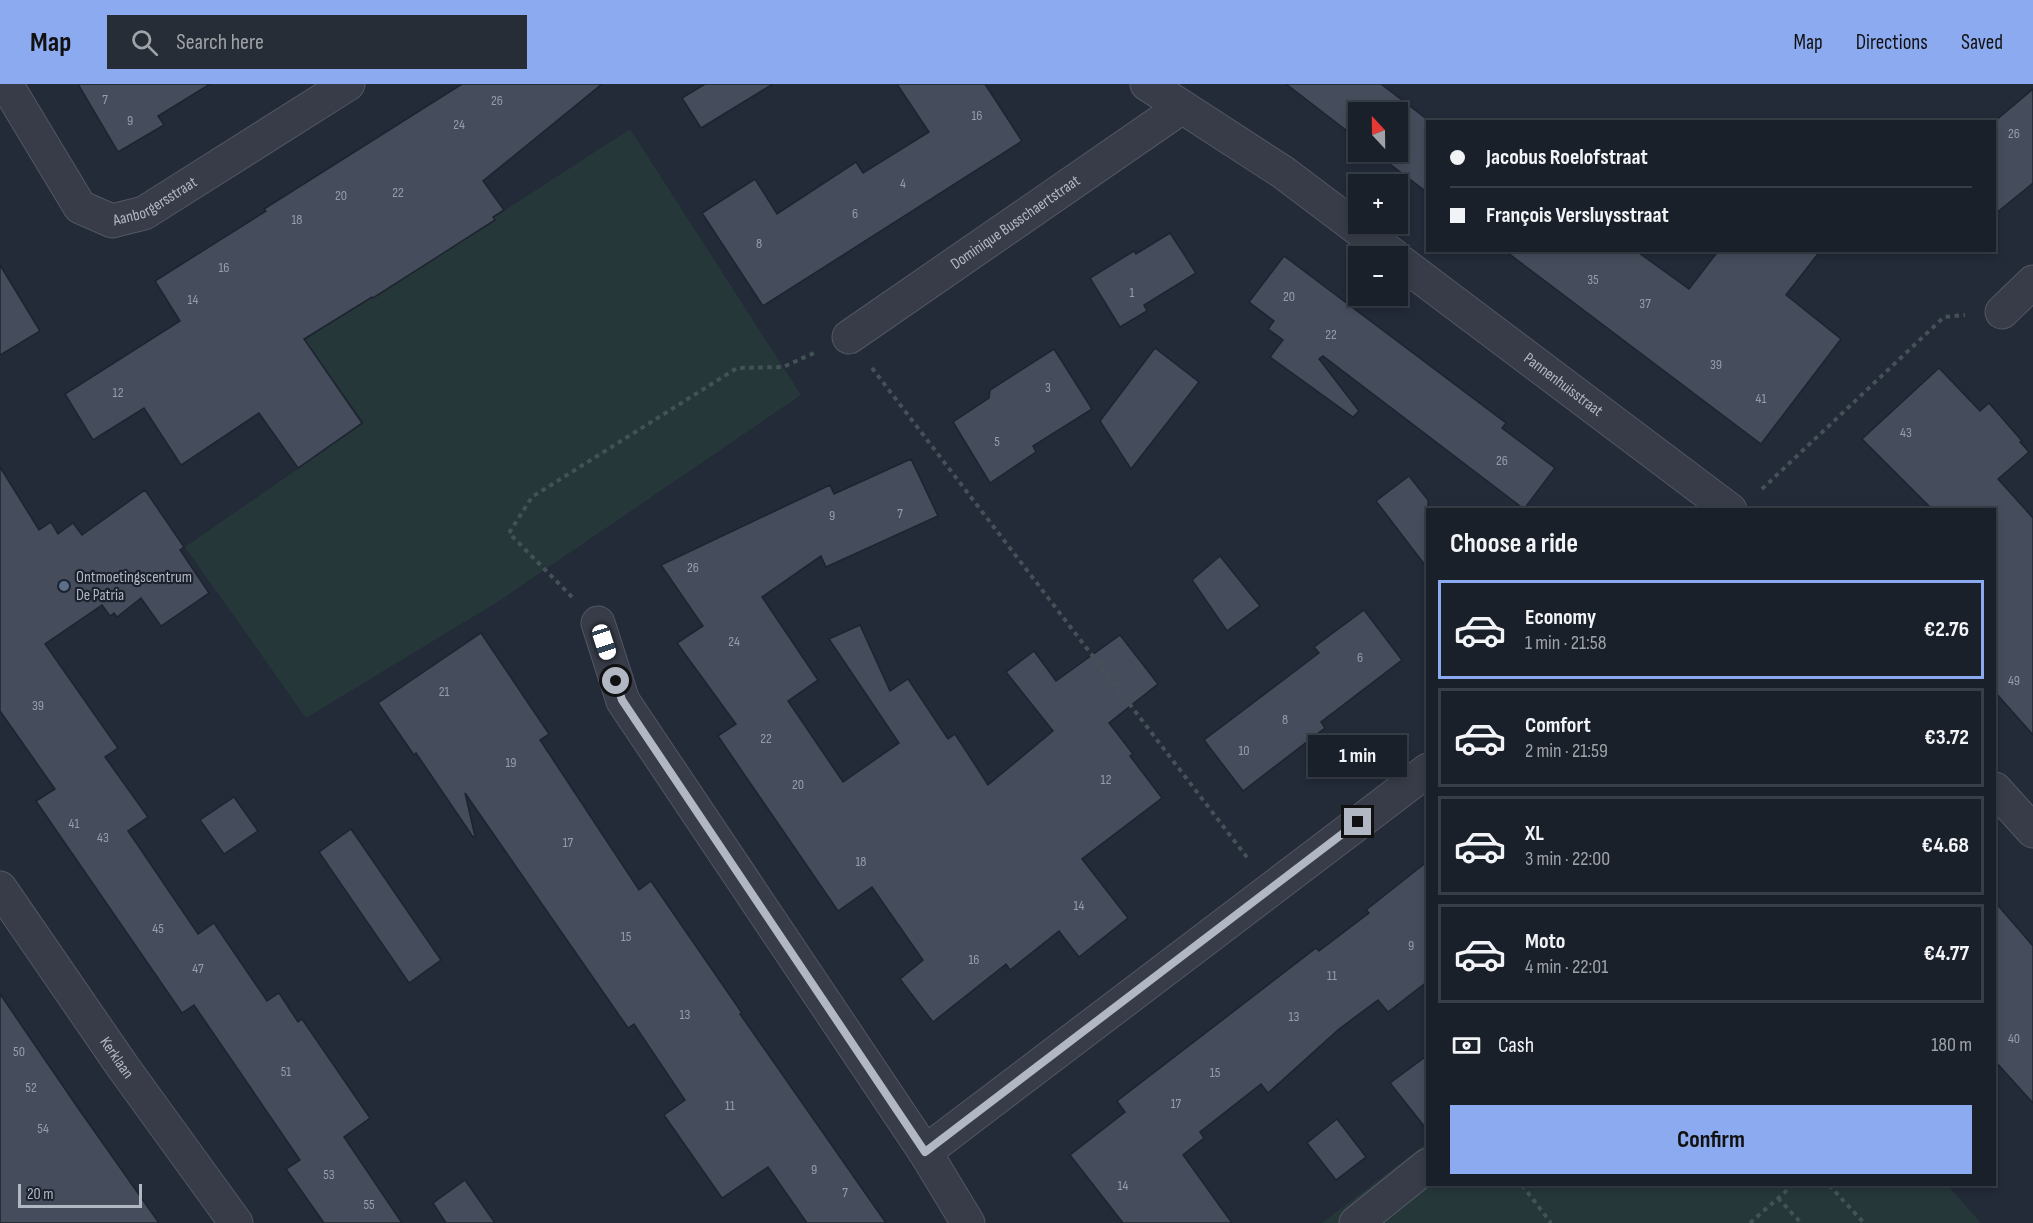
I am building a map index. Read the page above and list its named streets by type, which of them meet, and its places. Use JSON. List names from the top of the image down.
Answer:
{
  "streets": {
    "street": [
      "Aanborgersstraat",
      "Dominique Busschaertstraat",
      "Pannenhuisstraat",
      "Kerklaan"
    ]
  },
  "places": ["Ontmoetingscentrum De Patria"],
  "house_numbers": [
    "7",
    "26",
    "16",
    "9",
    "24",
    "26",
    "4",
    "22",
    "20",
    "6",
    "18",
    "8",
    "16",
    "35",
    "1",
    "20",
    "14",
    "37",
    "22",
    "39",
    "3",
    "12",
    "41",
    "43",
    "5",
    "26",
    "7",
    "9",
    "26",
    "24",
    "6",
    "49",
    "21",
    "39",
    "8",
    "22",
    "10",
    "19",
    "12",
    "20",
    "41",
    "43",
    "17",
    "18",
    "14",
    "45",
    "15",
    "9",
    "16",
    "47",
    "11",
    "13",
    "13",
    "40",
    "50",
    "51",
    "15",
    "52",
    "17",
    "11",
    "54",
    "9",
    "53",
    "14",
    "7",
    "55"
  ],
  "scale_bar": "20 m",
  "north": "top",
  "page": {
    "header": "Map",
    "search": "Search here",
    "nav": ["Map", "Directions", "Saved"],
    "map_buttons": ["+", "−"],
    "banner": ["Jacobus Roelofstraat", "François Versluysstraat"],
    "heading": "Choose a ride",
    "list": [
      {
        "name": "Economy",
        "note": "1 min · 21:58",
        "value": "€2.76"
      },
      {
        "name": "Comfort",
        "note": "2 min · 21:59",
        "value": "€3.72"
      },
      {
        "name": "XL",
        "note": "3 min · 22:00",
        "value": "€4.68"
      },
      {
        "name": "Moto",
        "note": "4 min · 22:01",
        "value": "€4.77"
      }
    ],
    "bubble": "1 min",
    "pay": ["Cash", "180 m"],
    "buttons": "Confirm",
    "scale": "20 m"
  }
}
